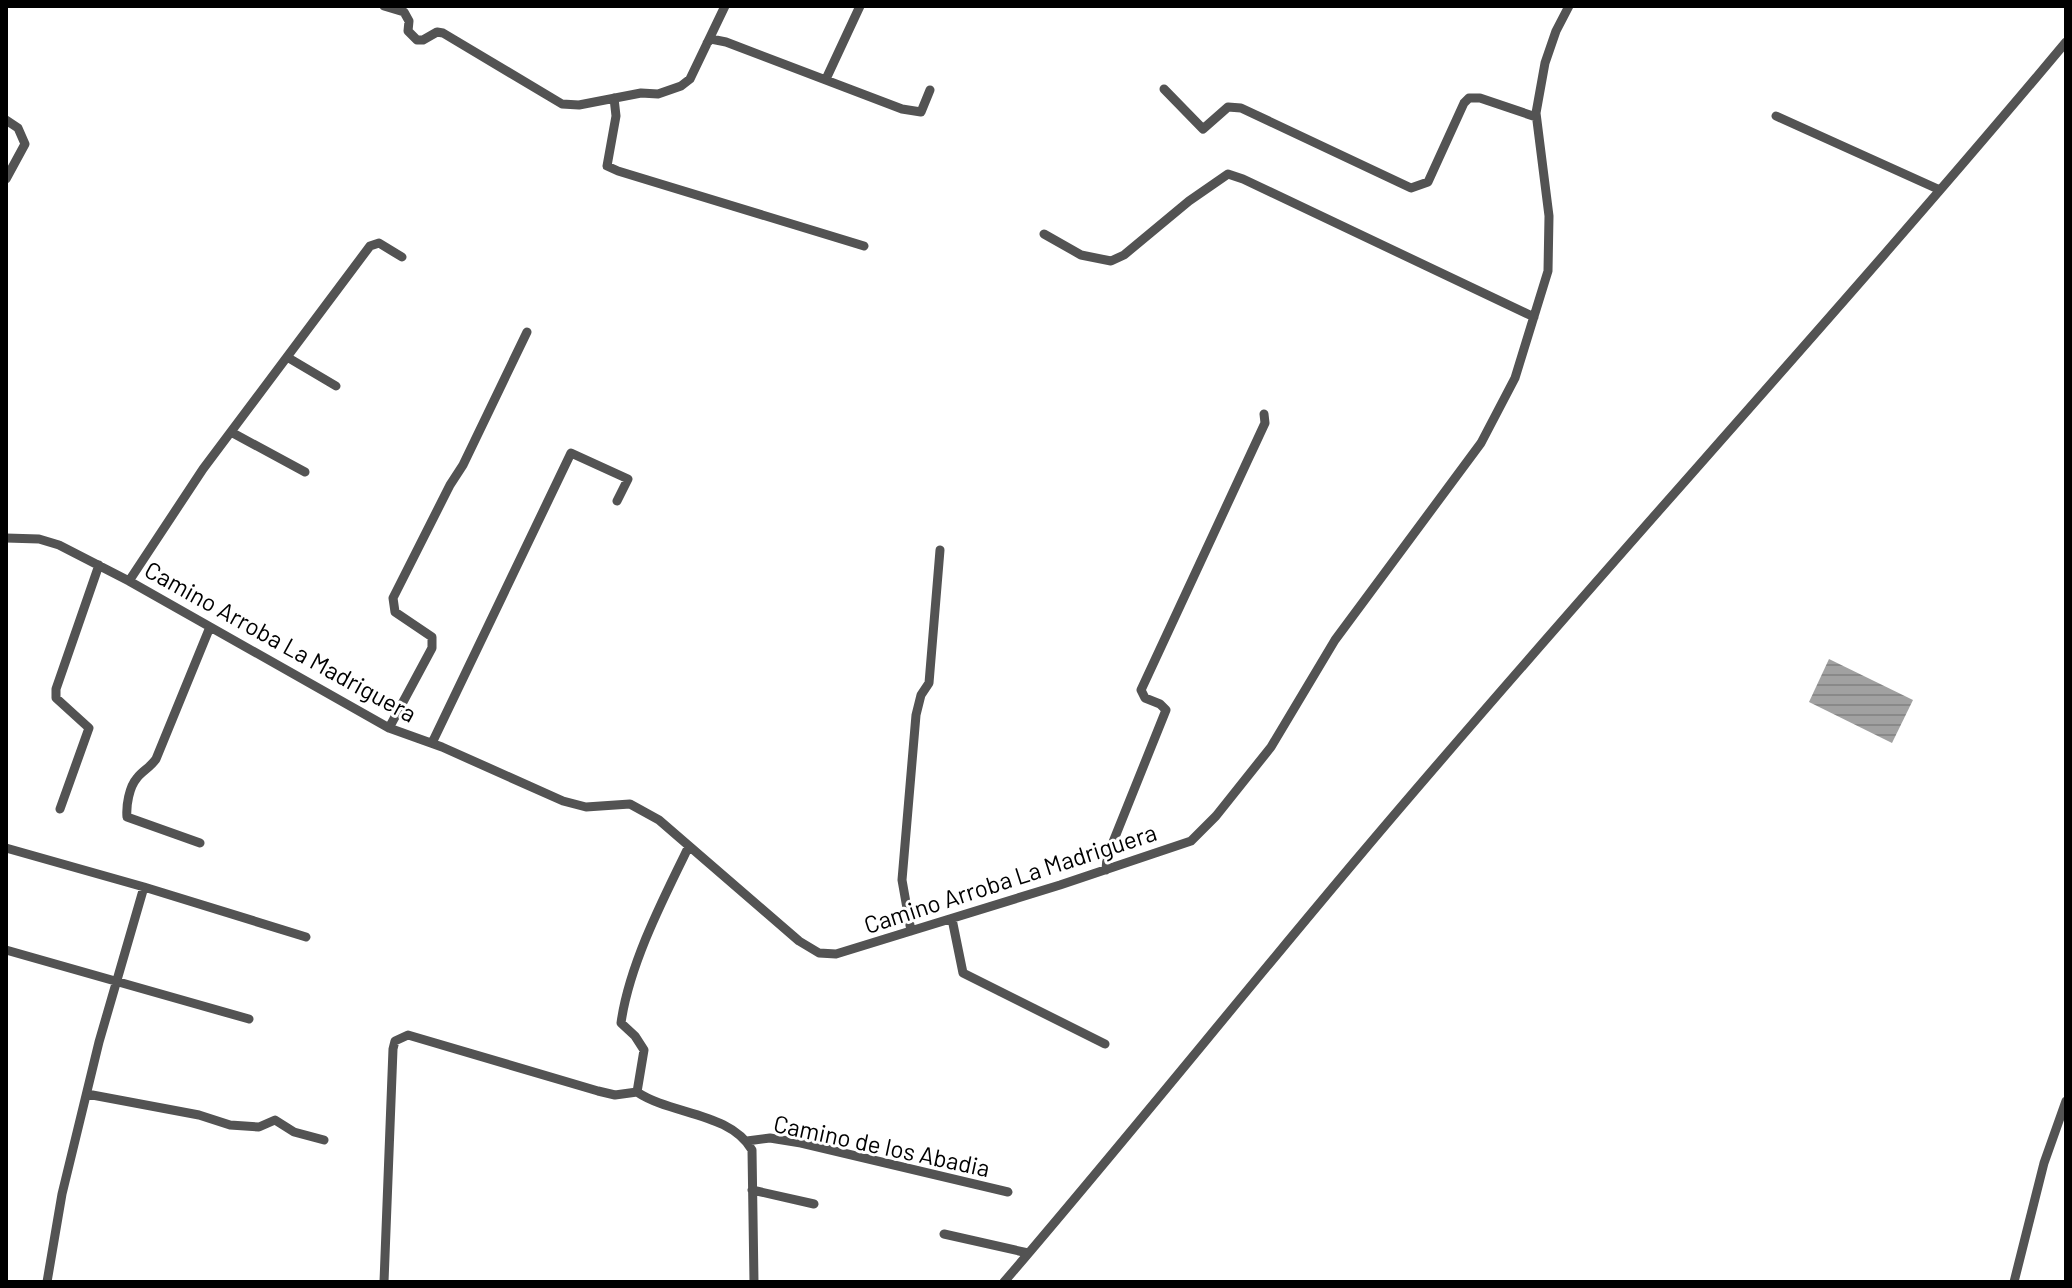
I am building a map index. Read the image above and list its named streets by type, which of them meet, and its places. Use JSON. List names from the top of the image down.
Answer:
{
  "streets": {
    "street": ["Camino Arroba La Madriguera", "Camino de los Abadia"]
  }
}
